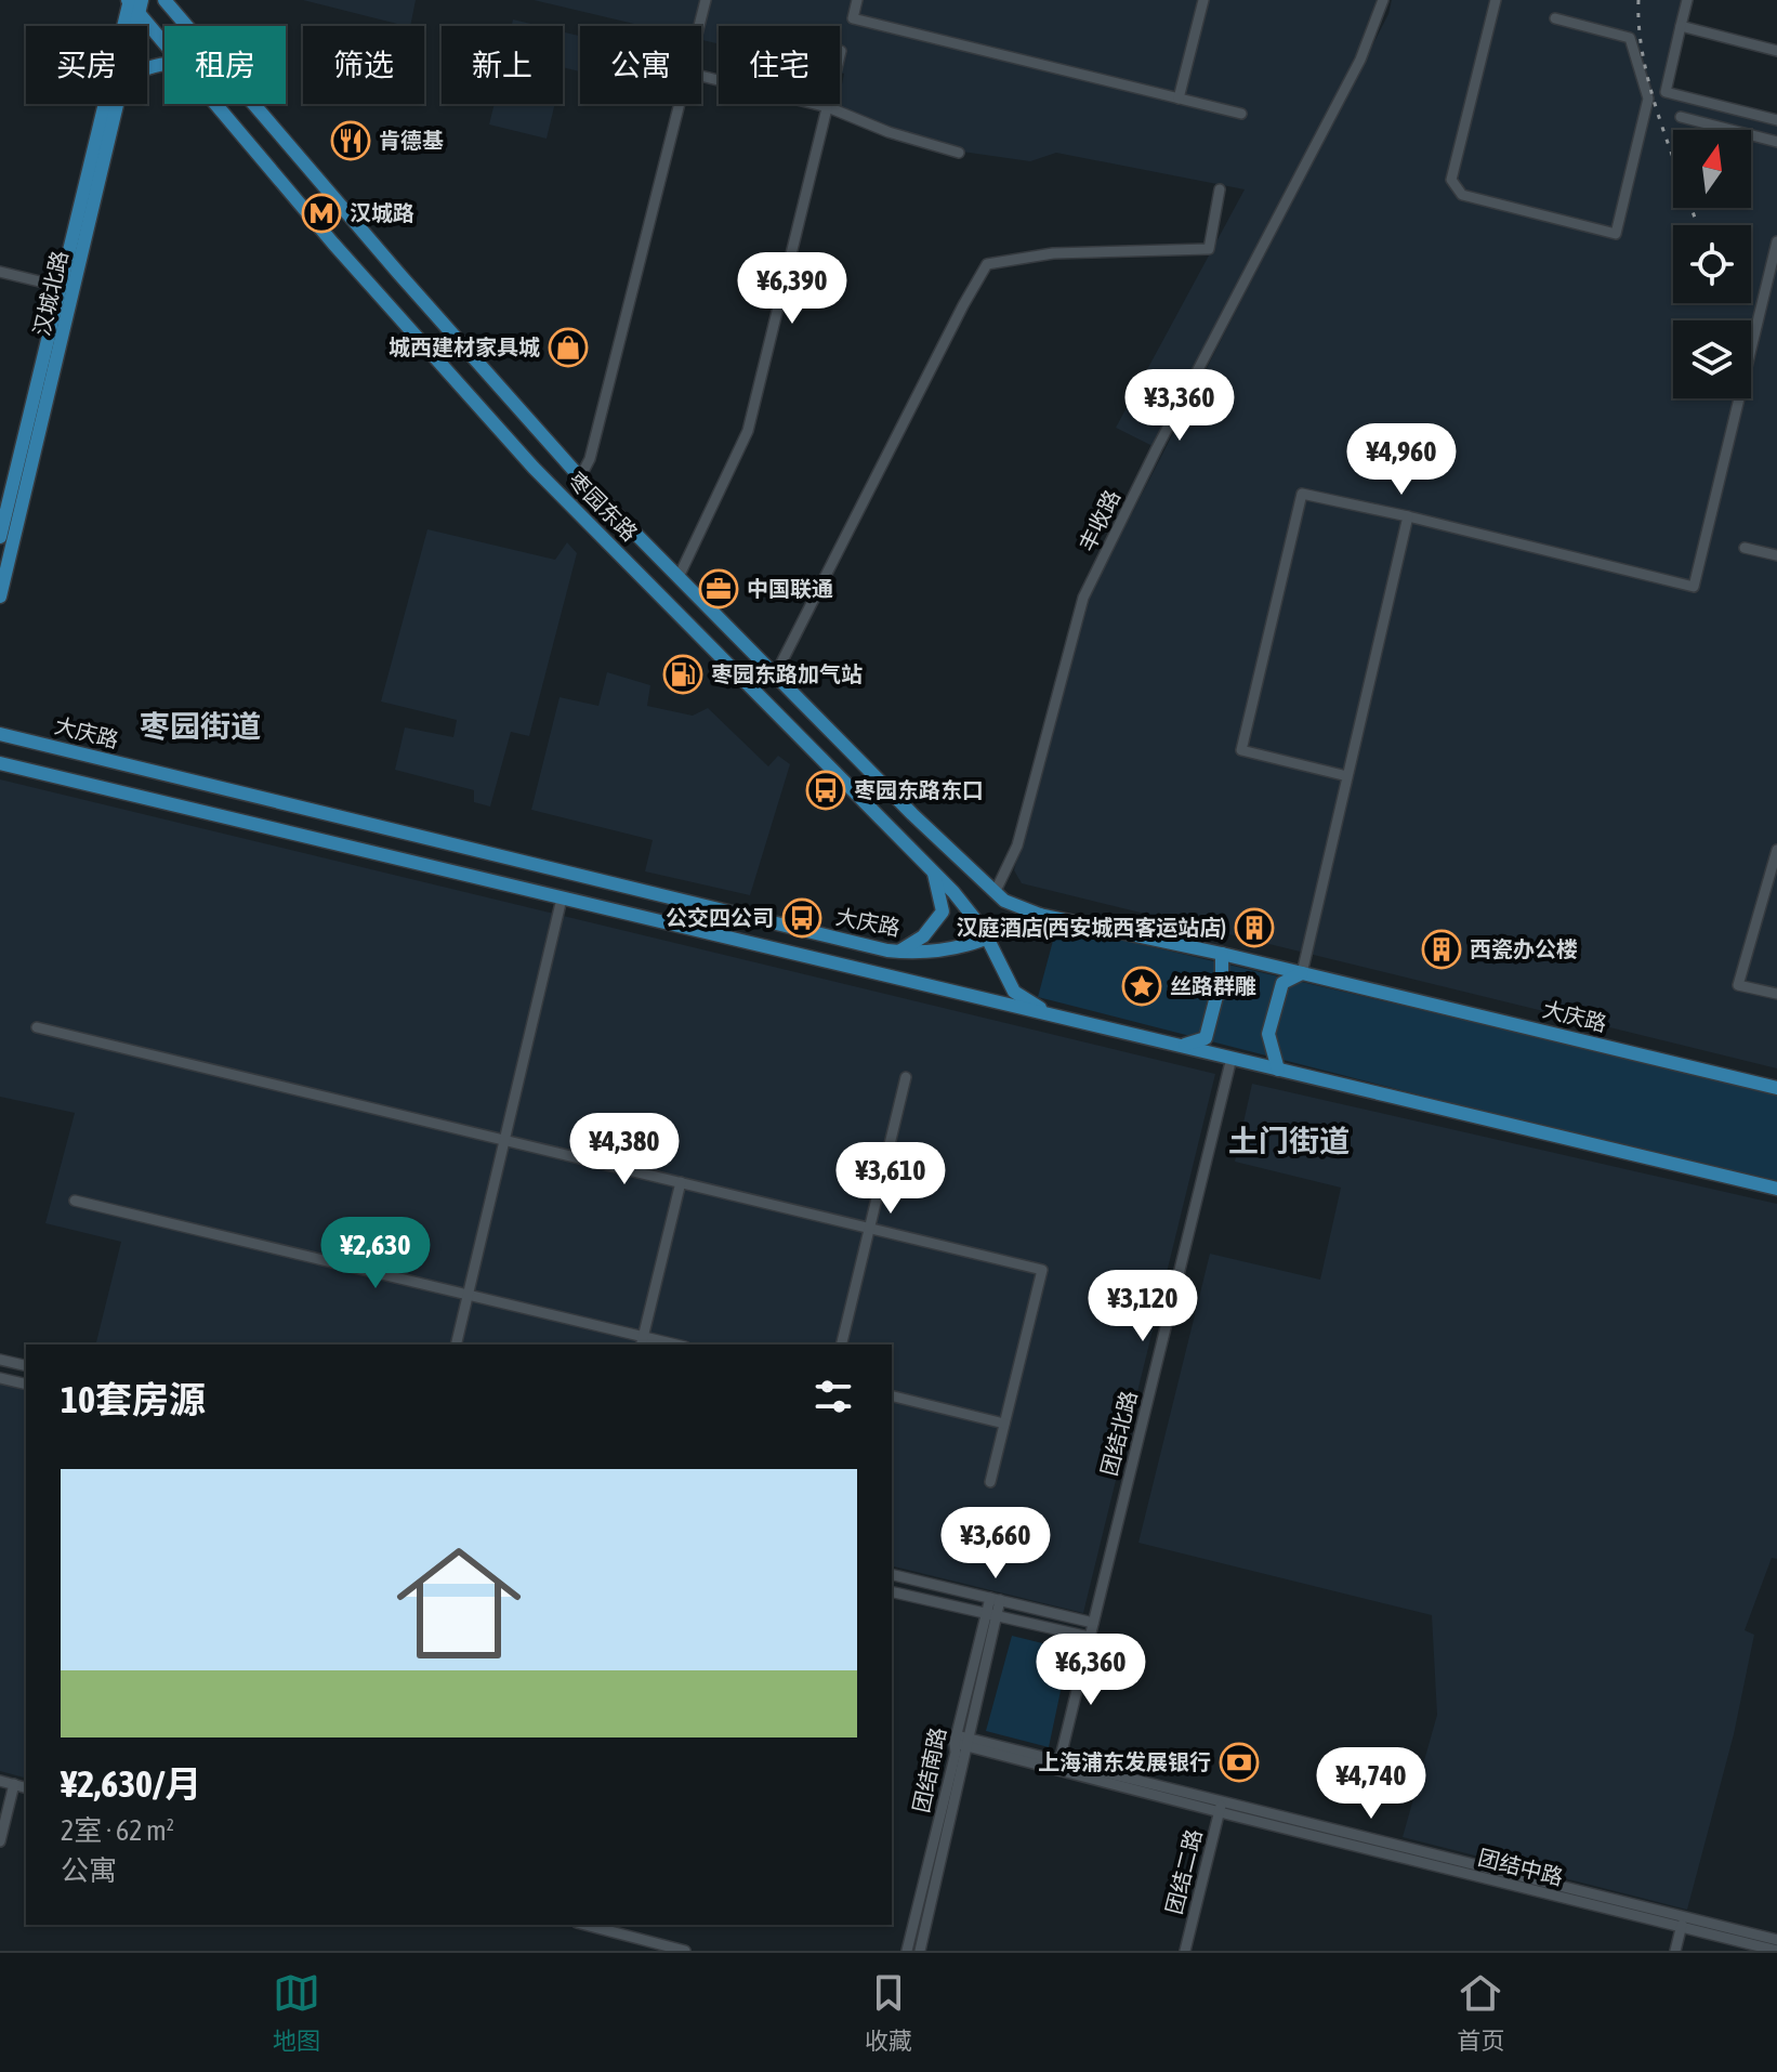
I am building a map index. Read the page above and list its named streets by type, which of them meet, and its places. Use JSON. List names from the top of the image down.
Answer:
{
  "streets": {
    "main road": ["汉城北路", "枣园东路", "大庆路"],
    "street": [
      "丰收路",
      "团结北路",
      "团结南路",
      "团结中路",
      "团结二路"
    ]
  },
  "crossings": [
    ["汉城北路", "枣园东路"],
    ["枣园东路", "丰收路"],
    ["枣园东路", "大庆路"],
    ["团结北路", "团结中路"],
    ["团结南路", "团结中路"],
    ["团结中路", "团结二路"]
  ],
  "districts": ["枣园街道", "土门街道"],
  "places": {
    "restaurant": ["肯德基"],
    "metro station": ["汉城路"],
    "shop": ["城西建材家具城"],
    "office": ["中国联通"],
    "fuel station": ["枣园东路加气站"],
    "bus stop": ["枣园东路东口", "公交四公司"],
    "building": ["汉庭酒店(西安城西客运站店)", "西瓷办公楼"],
    "place": ["丝路群雕"],
    "bank": ["上海浦东发展银行"]
  },
  "north": "top",
  "page": {
    "chip": [
      "买房",
      "租房",
      "筛选",
      "新上",
      "公寓",
      "住宅"
    ],
    "price": [
      "¥6,390",
      "¥3,360",
      "¥4,960",
      "¥4,380",
      "¥3,610",
      "¥2,630",
      "¥3,120",
      "¥3,660",
      "¥6,360",
      "¥4,740"
    ],
    "heading": "10套房源",
    "list": [
      {
        "name": "¥2,630/月",
        "note": "2室 · 62 m² · 公寓"
      }
    ],
    "tabs": ["地图", "收藏", "首页"]
  }
}
